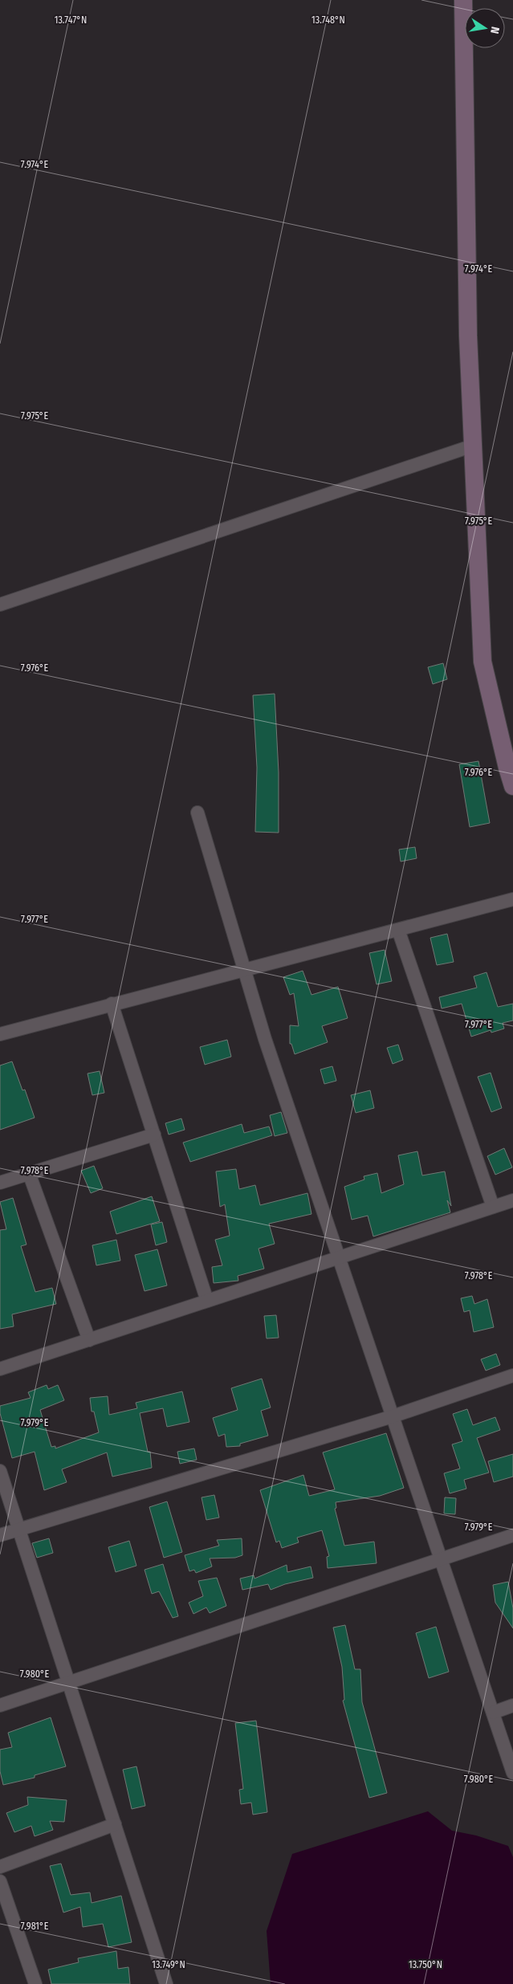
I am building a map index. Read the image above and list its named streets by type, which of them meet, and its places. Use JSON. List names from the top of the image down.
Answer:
{
  "north": "right",
  "coordinates": [
    "13.747°N",
    "13.748°N",
    "7.974°E",
    "7.975°E",
    "7.976°E",
    "7.977°E",
    "7.978°E",
    "7.979°E",
    "7.980°E",
    "7.981°E",
    "13.749°N",
    "13.750°N"
  ]
}
